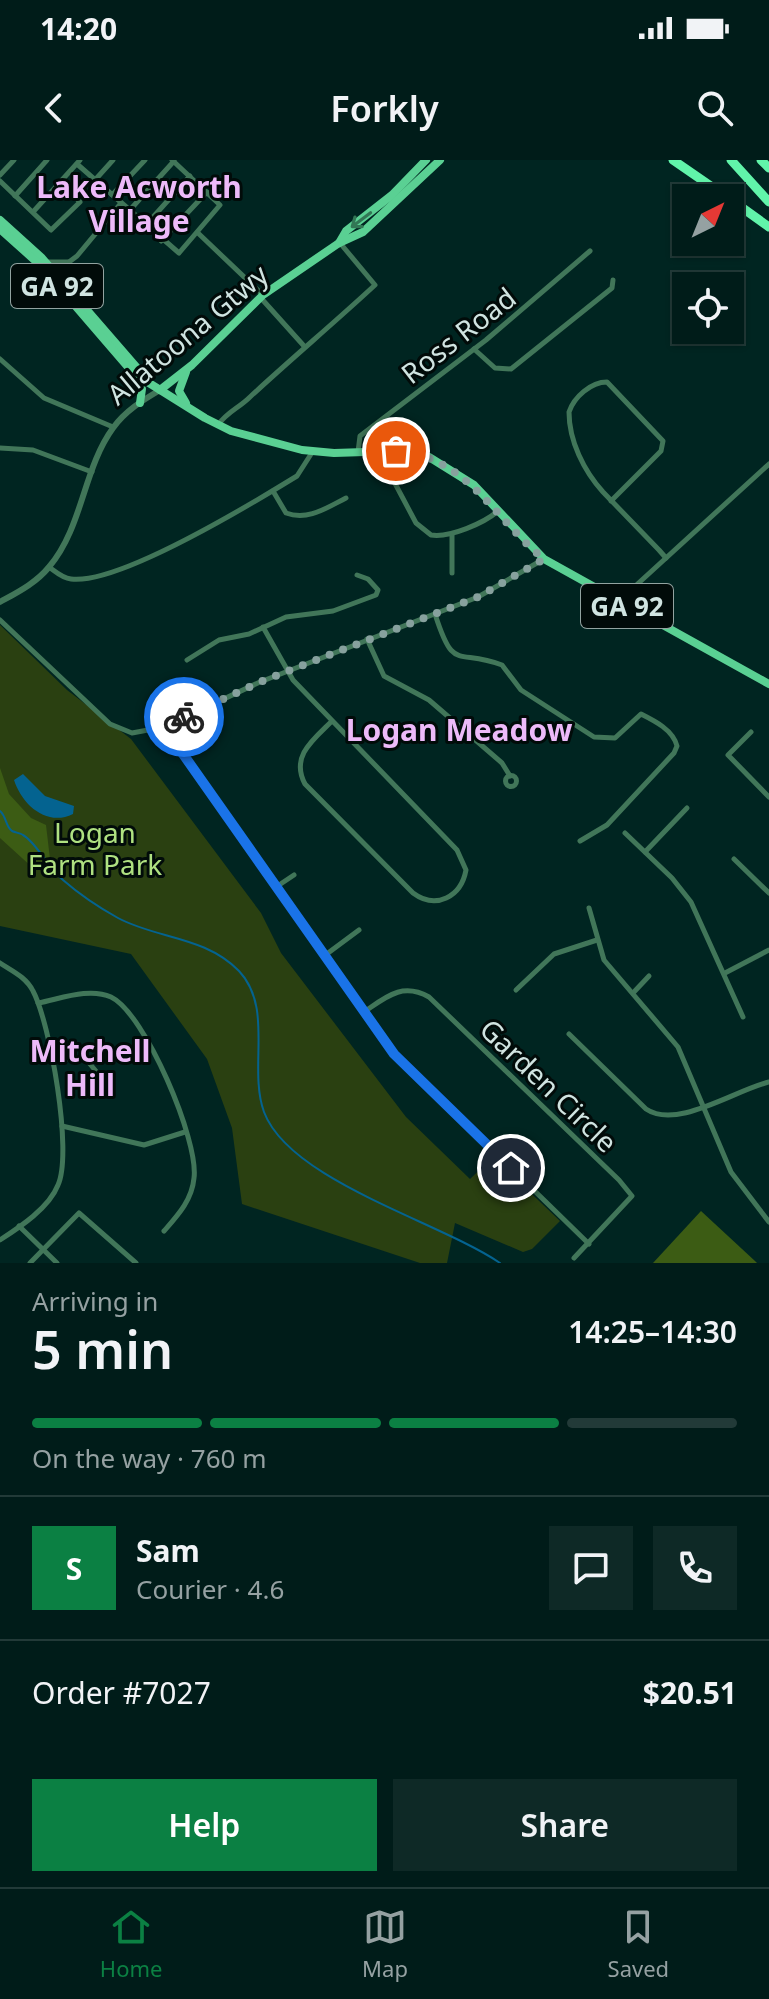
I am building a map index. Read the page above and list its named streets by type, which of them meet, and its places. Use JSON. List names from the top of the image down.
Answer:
{
  "streets": {
    "main road": ["GA 92", "Allatoona Gtwy"],
    "street": ["Ross Road", "Garden Circle"]
  },
  "crossings": [
    ["GA 92", "Allatoona Gtwy"],
    ["GA 92", "Ross Road"]
  ],
  "districts": ["Lake Acworth Village", "Logan Meadow", "Mitchell Hill"],
  "parks": ["Logan Farm Park"],
  "north": "top right",
  "page": {
    "status": "14:20",
    "header": "Forkly",
    "heading": ["5 min", "Arriving in", "14:25–14:30"],
    "panel": [
      "Sam",
      "Courier · 4.6",
      "Order #7027",
      "$20.51"
    ],
    "bar": "On the way · 760 m",
    "round": "S",
    "buttons": ["Help", "Share"],
    "tabs": ["Home", "Map", "Saved"]
  }
}
